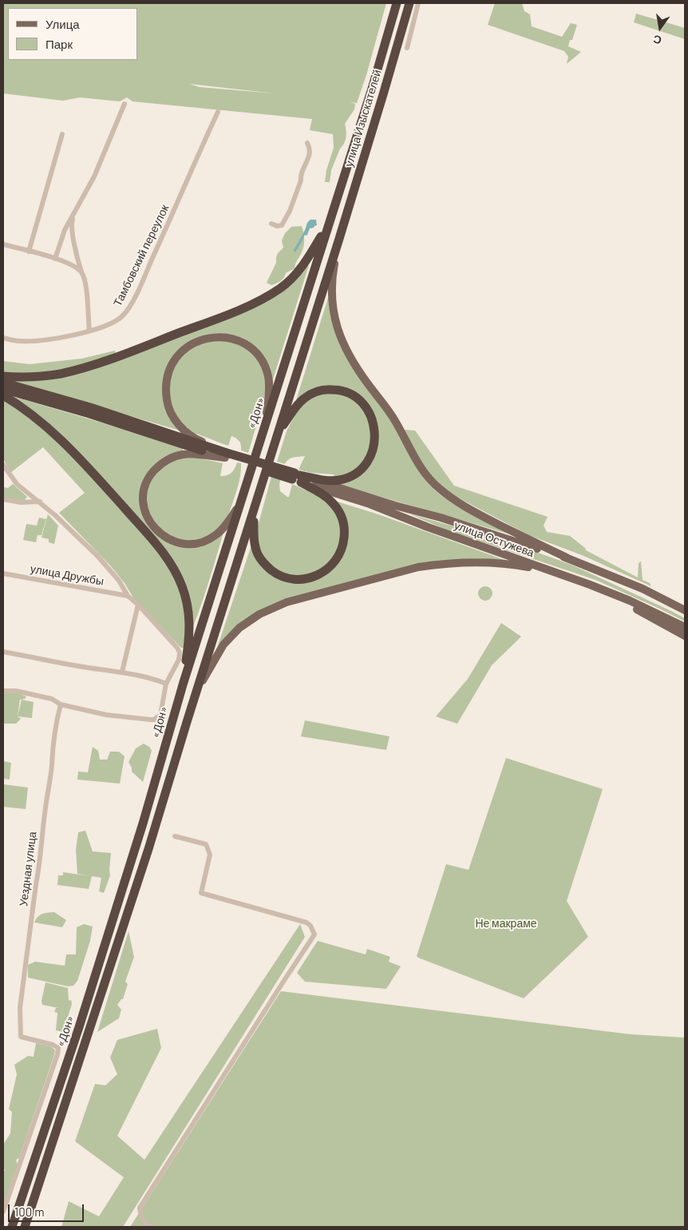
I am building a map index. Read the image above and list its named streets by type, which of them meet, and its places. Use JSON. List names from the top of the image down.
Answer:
{
  "streets": {
    "highway": ["улица Изыскателей", "«Дон»"],
    "main road": ["улица Остужева"],
    "street": ["Тамбовский переулок", "улица Дружбы", "Уездная улица"]
  },
  "crossings": [
    ["улица Изыскателей", "«Дон»"]
  ],
  "parks": ["Не макраме"],
  "legend": ["Улица", "Парк"],
  "scale_bar": "100 m",
  "north": "bottom"
}
